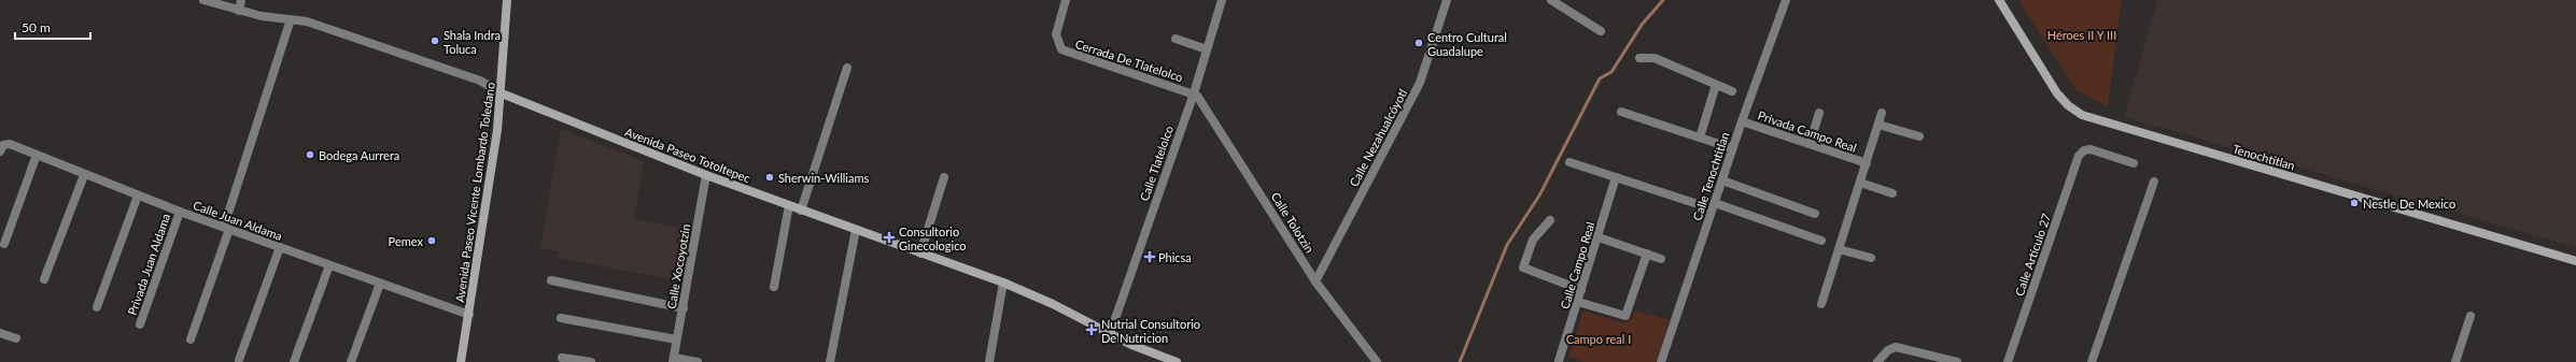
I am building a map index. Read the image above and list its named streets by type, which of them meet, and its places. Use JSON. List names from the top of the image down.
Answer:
{
  "streets": {
    "main road": ["Avenida Paseo Totoltepec", "Tenochtitlan", "Avenida Paseo Vicente Lombardo Toledano"],
    "street": [
      "Cerrada De Tlatelolco",
      "Privada Campo Real",
      "Calle Nezahualcóyotl",
      "Calle Tlatelolco",
      "Calle Tenochtitlan",
      "Calle Juan Aldama",
      "Calle Tolotzin",
      "Calle Artículo 27",
      "Privada Juan Aldama",
      "Calle Campo Real",
      "Calle Xocoyotzin"
    ]
  },
  "crossings": [
    ["Cerrada De Tlatelolco", "Calle Tlatelolco"],
    ["Cerrada De Tlatelolco", "Calle Tolotzin"],
    ["Privada Campo Real", "Calle Tenochtitlan"],
    ["Calle Nezahualcóyotl", "Calle Tolotzin"],
    ["Avenida Paseo Totoltepec", "Calle Tlatelolco"],
    ["Avenida Paseo Totoltepec", "Avenida Paseo Vicente Lombardo Toledano"],
    ["Avenida Paseo Totoltepec", "Calle Xocoyotzin"],
    ["Calle Tlatelolco", "Calle Tolotzin"],
    ["Avenida Paseo Vicente Lombardo Toledano", "Calle Juan Aldama"],
    ["Calle Juan Aldama", "Privada Juan Aldama"]
  ],
  "parks": ["Héroes II Y III", "Campo real I"],
  "places": {
    "other": [
      "Shala Indra Toluca",
      "Centro Cultural Guadalupe",
      "Bodega Aurrera",
      "Sherwin-Williams",
      "Nestle De Mexico",
      "Pemex"
    ],
    "health": ["Consultorio Ginecologico", "Phicsa", "Nutrial Consultorio De Nutricion"]
  },
  "scale_bar": "50 m"
}
